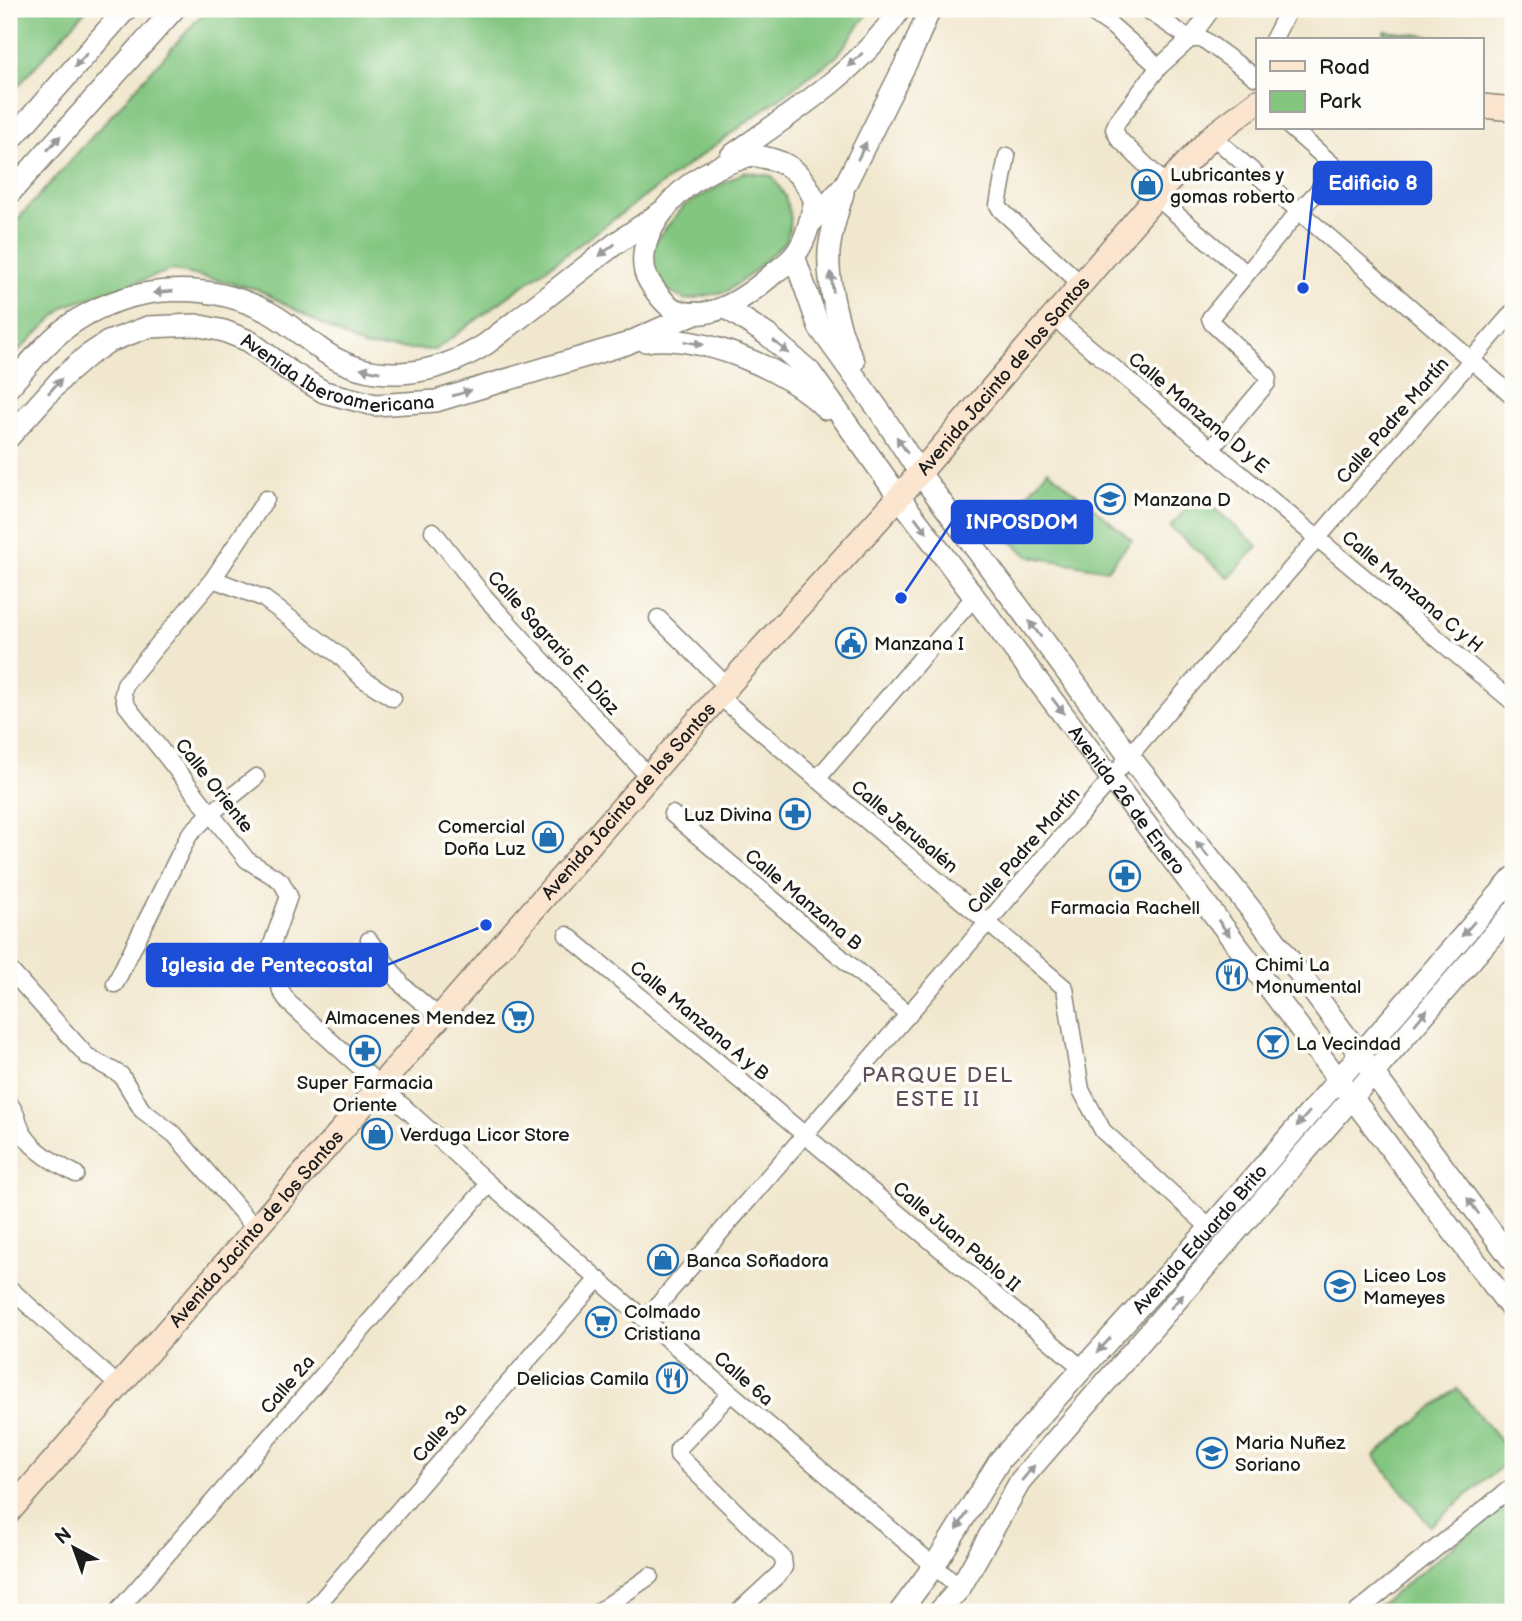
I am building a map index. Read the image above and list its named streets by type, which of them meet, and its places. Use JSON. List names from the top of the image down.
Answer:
{
  "streets": {
    "main road": ["Avenida Jacinto de los Santos"],
    "street": [
      "Avenida Iberoamericana",
      "Calle Manzana D y E",
      "Calle Padre Martín",
      "Calle Manzana C y H",
      "Calle Sagrario E. Díaz",
      "Calle Oriente",
      "Avenida 26 de Enero",
      "Calle Jerusalén",
      "Calle Manzana B",
      "Calle Manzana A y B",
      "Calle Juan Pablo II",
      "Avenida Eduardo Brito",
      "Calle 6a",
      "Calle 2a",
      "Calle 3a"
    ]
  },
  "crossings": [
    ["Avenida Iberoamericana", "Avenida 26 de Enero"],
    ["Avenida Jacinto de los Santos", "Calle Manzana D y E"],
    ["Avenida Jacinto de los Santos", "Calle Sagrario E. Díaz"],
    ["Avenida Jacinto de los Santos", "Calle Oriente"],
    ["Avenida Jacinto de los Santos", "Avenida 26 de Enero"],
    ["Avenida Jacinto de los Santos", "Calle Jerusalén"],
    ["Avenida Jacinto de los Santos", "Calle 6a"],
    ["Calle Manzana D y E", "Calle Padre Martín"],
    ["Calle Manzana D y E", "Calle Manzana C y H"],
    ["Calle Padre Martín", "Calle Manzana C y H"],
    ["Calle Padre Martín", "Avenida 26 de Enero"],
    ["Calle Padre Martín", "Calle Jerusalén"],
    ["Calle Padre Martín", "Calle Manzana B"],
    ["Calle Padre Martín", "Calle Manzana A y B"],
    ["Calle Padre Martín", "Calle Juan Pablo II"],
    ["Calle Padre Martín", "Calle 6a"],
    ["Calle Oriente", "Calle 6a"],
    ["Avenida 26 de Enero", "Avenida Eduardo Brito"],
    ["Calle Jerusalén", "Avenida Eduardo Brito"],
    ["Calle Manzana A y B", "Calle Juan Pablo II"],
    ["Calle Juan Pablo II", "Avenida Eduardo Brito"],
    ["Avenida Eduardo Brito", "Calle 6a"],
    ["Calle 6a", "Calle 2a"],
    ["Calle 6a", "Calle 3a"]
  ],
  "districts": ["PARQUE DEL ESTE II"],
  "places": {
    "shop": [
      "Lubricantes y gomas roberto",
      "Comercial Doña Luz",
      "Verduga Licor Store",
      "Banca Soñadora"
    ],
    "other": ["Edificio 8", "INPOSDOM", "Iglesia de Pentecostal"],
    "school or university": ["Manzana D", "Liceo Los Mameyes", "Maria Nuñez Soriano"],
    "public building": ["Manzana I"],
    "pharmacy": ["Luz Divina", "Farmacia Rachell", "Super Farmacia Oriente"],
    "restaurant": ["Chimi La Monumental", "Delicias Camila"],
    "supermarket": ["Almacenes Mendez", "Colmado Cristiana"],
    "bar": ["La Vecindad"]
  },
  "legend": ["Road", "Park"],
  "north": "top left"
}
